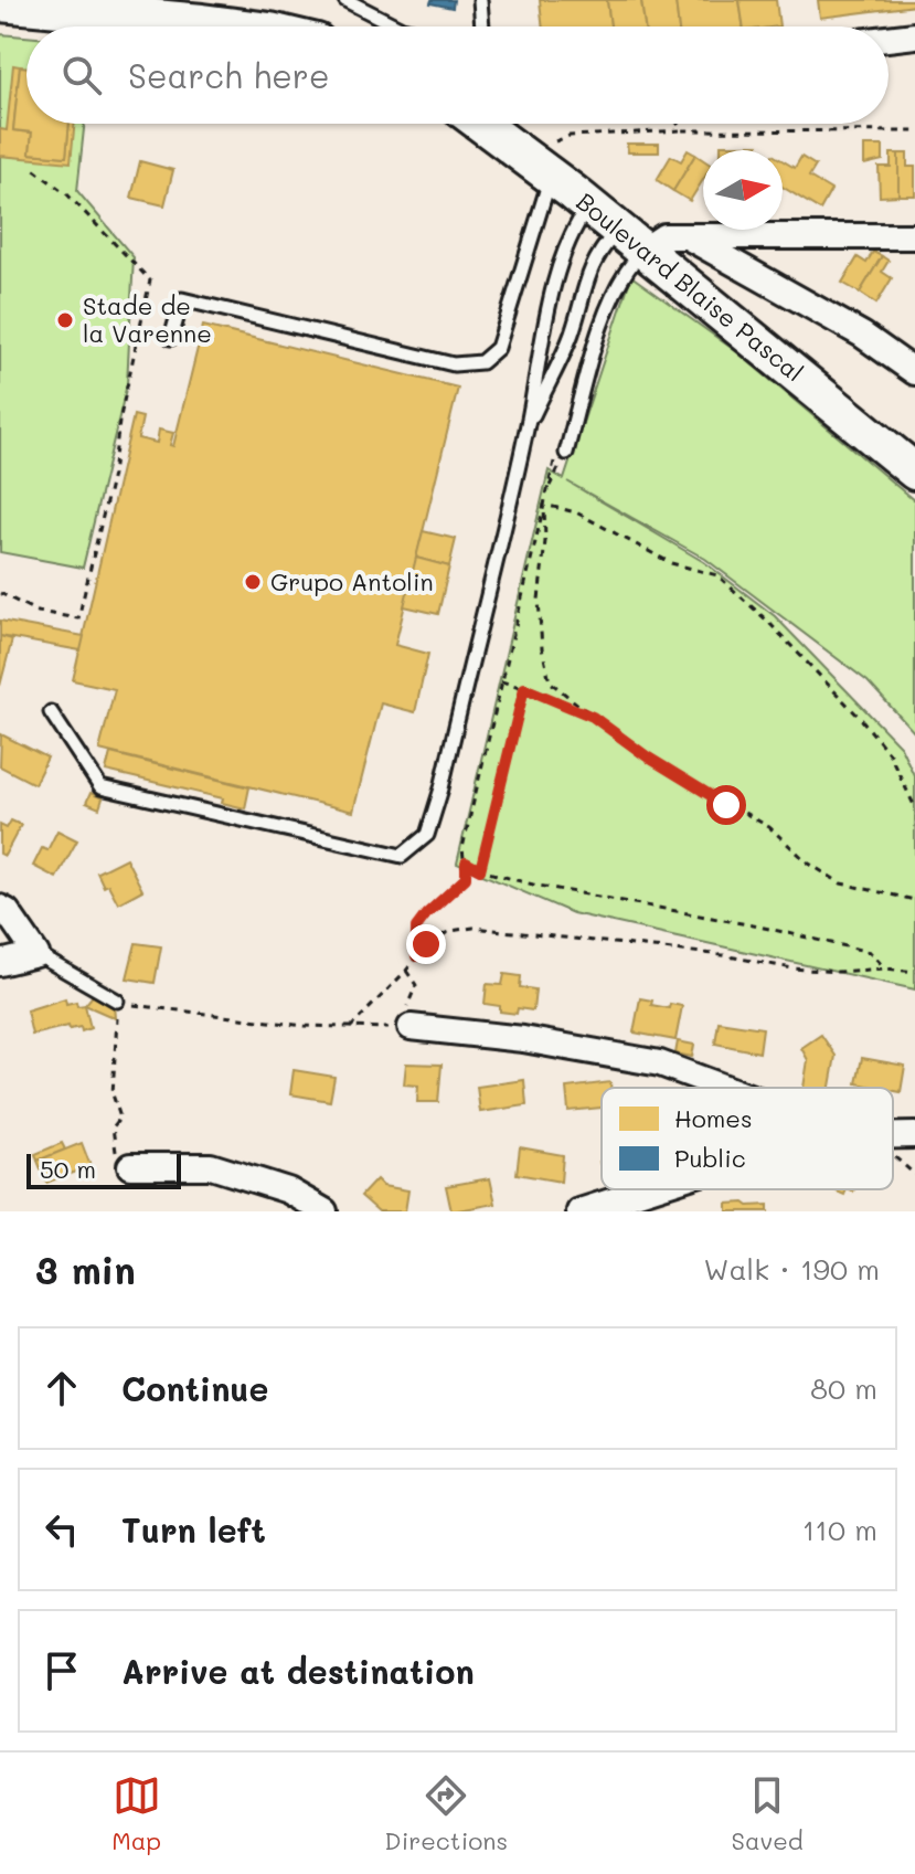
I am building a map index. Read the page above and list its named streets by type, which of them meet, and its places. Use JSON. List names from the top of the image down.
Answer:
{
  "streets": {
    "main road": ["Boulevard Blaise Pascal"]
  },
  "places": ["Stade de la Varenne", "Grupo Antolin"],
  "legend": ["Homes", "Public"],
  "scale_bar": "50 m",
  "north": "right",
  "page": {
    "search": "Search here",
    "scale": "50 m",
    "heading": ["3 min", "Walk · 190 m"],
    "list": [
      ["Continue", "80 m"],
      ["Turn left", "110 m"],
      "Arrive at destination"
    ],
    "nav": ["Map", "Directions", "Saved"]
  }
}
